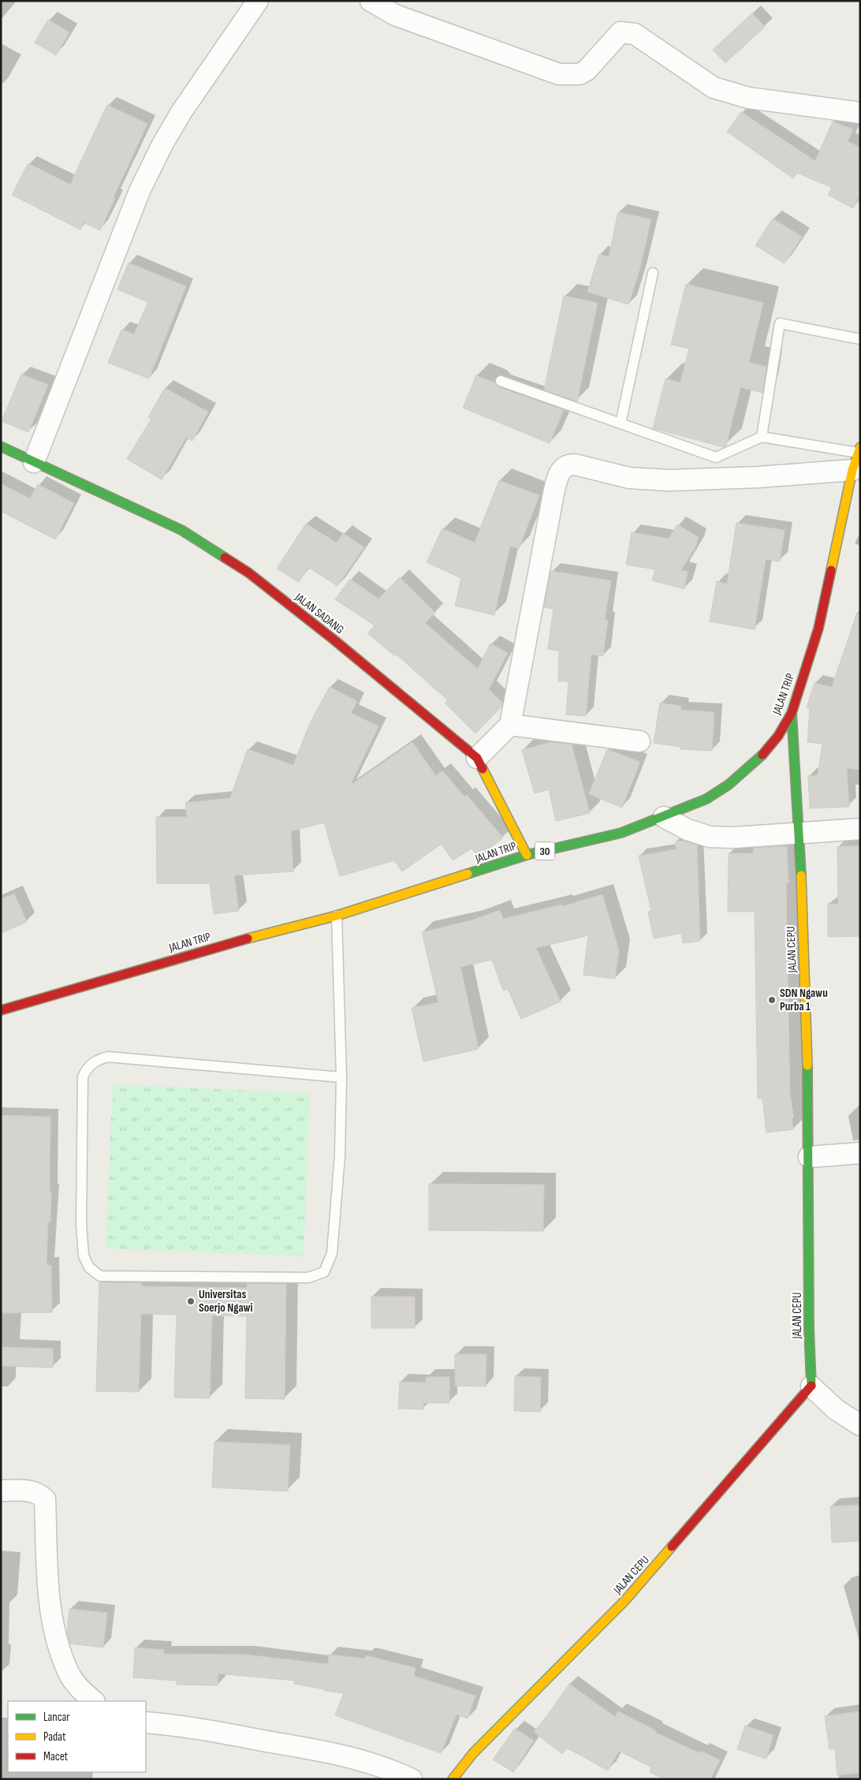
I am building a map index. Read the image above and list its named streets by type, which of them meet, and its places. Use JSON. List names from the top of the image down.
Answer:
{
  "streets": {
    "main road": [
      "JALAN SADANG",
      "JALAN TRIP",
      "30",
      "JALAN CEPU"
    ]
  },
  "crossings": [
    ["JALAN SADANG", "JALAN TRIP"],
    ["JALAN TRIP", "JALAN CEPU"]
  ],
  "places": ["SDN Ngawu Purba 1", "Universitas Soerjo Ngawi"],
  "legend": ["Lancar", "Padat", "Macet"]
}
